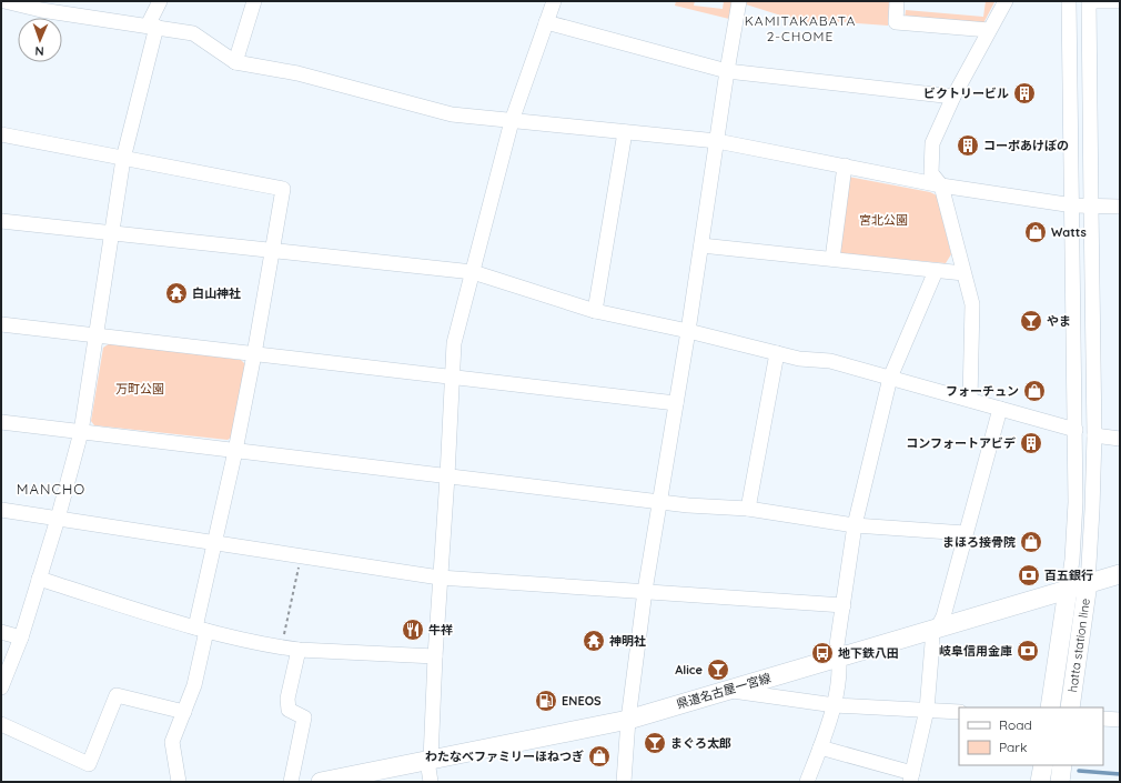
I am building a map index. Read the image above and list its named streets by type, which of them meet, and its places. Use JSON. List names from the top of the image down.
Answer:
{
  "streets": {
    "main road": ["hatta station line", "県道名古屋一宮線"]
  },
  "crossings": [
    ["hatta station line", "県道名古屋一宮線"]
  ],
  "districts": ["KAMITAKABATA 2-CHOME", "MANCHO"],
  "parks": ["宮北公園", "万町公園"],
  "places": {
    "building": ["ビクトリービル", "コーポあけぼの", "コンフォートアビデ"],
    "shop": [
      "Watts",
      "フォーチュン",
      "まほろ接骨院",
      "わたなべファミリーほねつぎ"
    ],
    "temple": ["白山神社", "神明社"],
    "bar": ["やま", "Alice", "まぐろ太郎"],
    "bank": ["百五銀行", "岐阜信用金庫"],
    "restaurant": ["牛祥"],
    "bus stop": ["地下鉄八田"],
    "fuel station": ["ENEOS"]
  },
  "legend": ["Road", "Park"],
  "north": "bottom"
}
